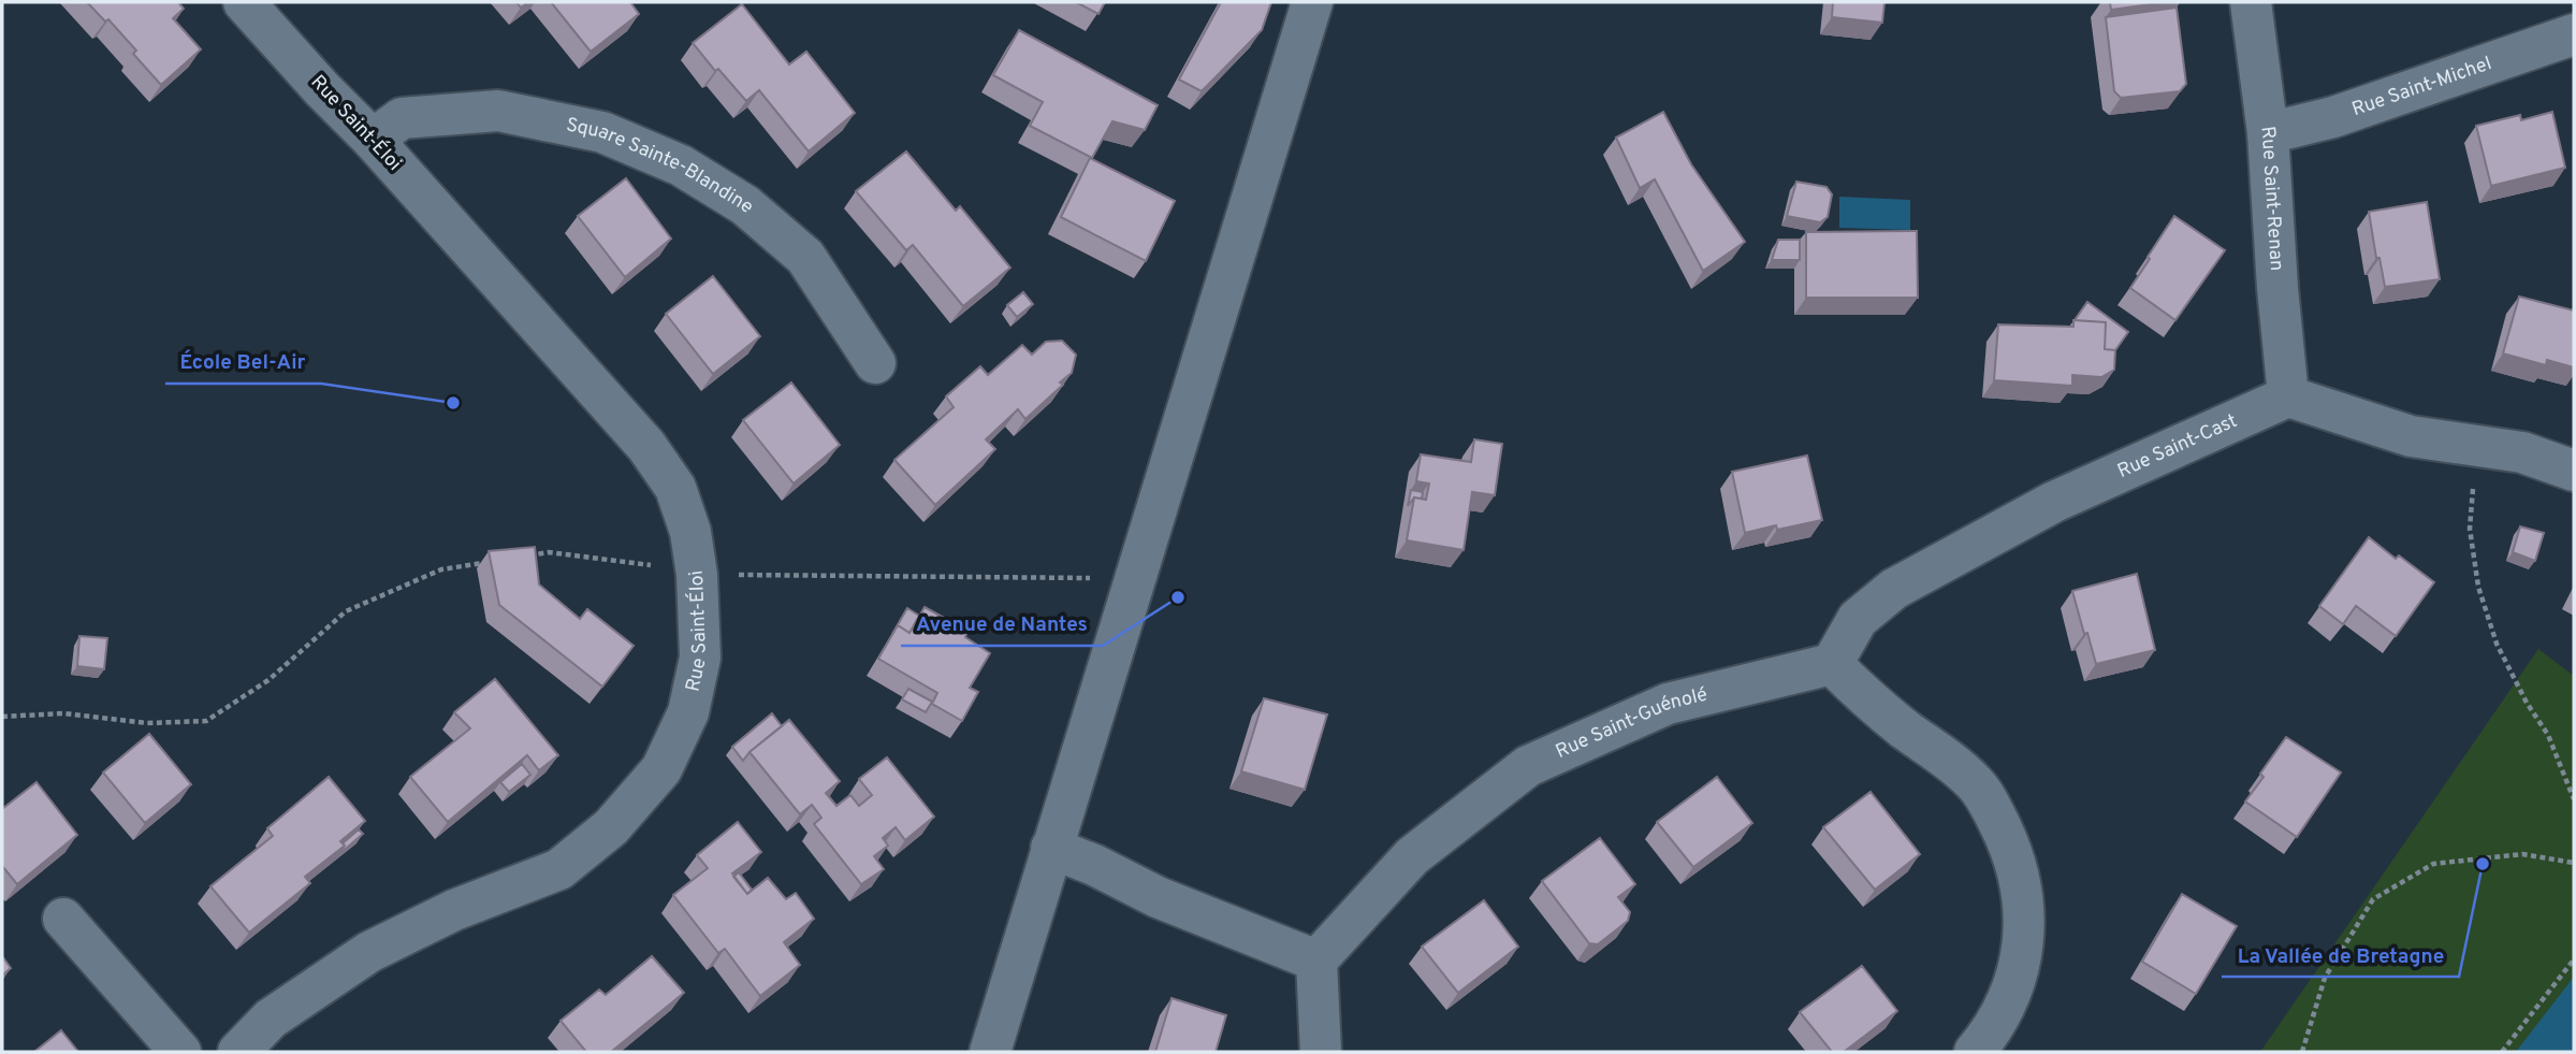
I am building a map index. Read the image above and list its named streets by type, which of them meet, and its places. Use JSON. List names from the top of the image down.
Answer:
{
  "streets": {
    "street": [
      "Rue Saint-Michel",
      "Rue Saint-Éloi",
      "Square Sainte-Blandine",
      "Rue Saint-Renan",
      "Rue Saint-Cast",
      "Rue Saint-Guénolé"
    ]
  },
  "crossings": [
    ["Rue Saint-Michel", "Rue Saint-Renan"],
    ["Rue Saint-Éloi", "Square Sainte-Blandine"],
    ["Rue Saint-Renan", "Rue Saint-Cast"],
    ["Rue Saint-Cast", "Rue Saint-Guénolé"]
  ],
  "places": ["École Bel-Air", "Avenue de Nantes", "La Vallée de Bretagne"]
}
